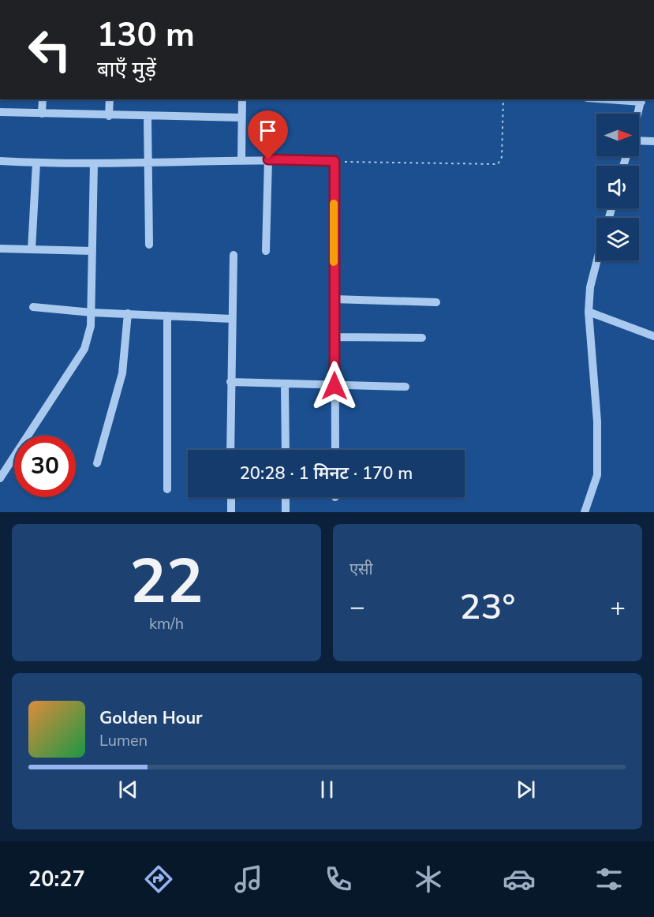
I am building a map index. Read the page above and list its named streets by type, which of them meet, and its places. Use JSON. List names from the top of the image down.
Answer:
{
  "north": "right",
  "page": {
    "turn": ["130 m", "बाएँ मुड़ें"],
    "limit": "30",
    "trip": "20:28 · 1 मिनट · 170 m",
    "tile": [
      ["22", "km/h"],
      "एसी"
    ],
    "heat": ["−", "23°", "+"],
    "song": ["Golden Hour", "Lumen"],
    "tabs": "20:27"
  }
}
